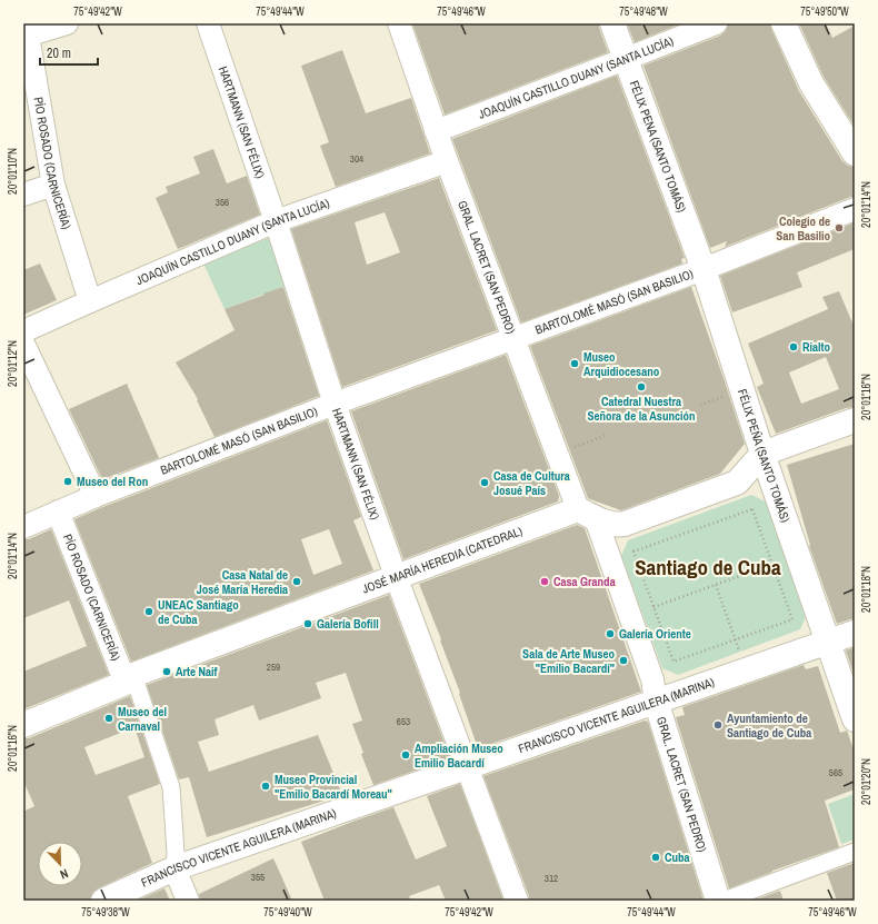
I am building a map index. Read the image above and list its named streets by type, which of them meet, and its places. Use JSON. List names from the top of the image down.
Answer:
{
  "streets": {
    "street": [
      "JOAQUÍN CASTILLO DUANY (SANTA LUCÍA)",
      "HARTMANN (SAN FÉLIX)",
      "FÉLIX PENA (SANTO TOMÁS)",
      "PÍO ROSADO (CARNICERÍA)",
      "GRAL. LACRET (SAN PEDRO)",
      "BARTOLOMÉ MASÓ (SAN BASILIO)",
      "FÉLIX PEÑA (SANTO TOMÁS)",
      "JOSÉ MARÍA HEREDIA (CATEDRAL)",
      "FRANCISCO VICENTE AGUILERA (MARINA)"
    ]
  },
  "crossings": [
    ["JOAQUÍN CASTILLO DUANY (SANTA LUCÍA)", "HARTMANN (SAN FÉLIX)"],
    ["JOAQUÍN CASTILLO DUANY (SANTA LUCÍA)", "FÉLIX PENA (SANTO TOMÁS)"],
    ["JOAQUÍN CASTILLO DUANY (SANTA LUCÍA)", "PÍO ROSADO (CARNICERÍA)"],
    ["JOAQUÍN CASTILLO DUANY (SANTA LUCÍA)", "GRAL. LACRET (SAN PEDRO)"],
    ["HARTMANN (SAN FÉLIX)", "BARTOLOMÉ MASÓ (SAN BASILIO)"],
    ["HARTMANN (SAN FÉLIX)", "JOSÉ MARÍA HEREDIA (CATEDRAL)"],
    ["HARTMANN (SAN FÉLIX)", "FRANCISCO VICENTE AGUILERA (MARINA)"],
    ["FÉLIX PENA (SANTO TOMÁS)", "BARTOLOMÉ MASÓ (SAN BASILIO)"],
    ["FÉLIX PENA (SANTO TOMÁS)", "FÉLIX PEÑA (SANTO TOMÁS)"],
    ["PÍO ROSADO (CARNICERÍA)", "BARTOLOMÉ MASÓ (SAN BASILIO)"],
    ["PÍO ROSADO (CARNICERÍA)", "JOSÉ MARÍA HEREDIA (CATEDRAL)"],
    ["PÍO ROSADO (CARNICERÍA)", "FRANCISCO VICENTE AGUILERA (MARINA)"],
    ["GRAL. LACRET (SAN PEDRO)", "BARTOLOMÉ MASÓ (SAN BASILIO)"],
    ["GRAL. LACRET (SAN PEDRO)", "JOSÉ MARÍA HEREDIA (CATEDRAL)"],
    ["GRAL. LACRET (SAN PEDRO)", "FRANCISCO VICENTE AGUILERA (MARINA)"],
    ["BARTOLOMÉ MASÓ (SAN BASILIO)", "FÉLIX PEÑA (SANTO TOMÁS)"],
    ["FÉLIX PEÑA (SANTO TOMÁS)", "FRANCISCO VICENTE AGUILERA (MARINA)"]
  ],
  "districts": ["Santiago de Cuba"],
  "places": [
    "Colegio de San Basilio",
    "Rialto",
    "Museo Arquidiocesano",
    "Catedral Nuestra Señora de la Asunción",
    "Museo del Ron",
    "Casa de Cultura Josué País",
    "Casa Natal de José María Heredia",
    "Casa Granda",
    "UNEAC Santiago de Cuba",
    "Galería Bofill",
    "Galería Oriente",
    "Sala de Arte Museo \"Emilio Bacardí\"",
    "Arte Naif",
    "Museo del Carnaval",
    "Ayuntamiento de Santiago de Cuba",
    "Ampliación Museo Emilio Bacardí",
    "Museo Provincial \"Emilio Bacardí Moreau\"",
    "Cuba"
  ],
  "house_numbers": [
    "304",
    "356",
    "259",
    "653",
    "565",
    "355",
    "312"
  ],
  "scale_bar": "20 m",
  "north": "bottom right",
  "coordinates": [
    "75°49'42\"W",
    "75°49'44\"W",
    "75°49'46\"W",
    "75°49'48\"W",
    "75°49'50\"W",
    "20°01'10\"N",
    "20°01'14\"N",
    "20°01'12\"N",
    "20°01'16\"N",
    "20°01'18\"N",
    "20°01'20\"N",
    "75°49'38\"W",
    "75°49'40\"W"
  ]
}
